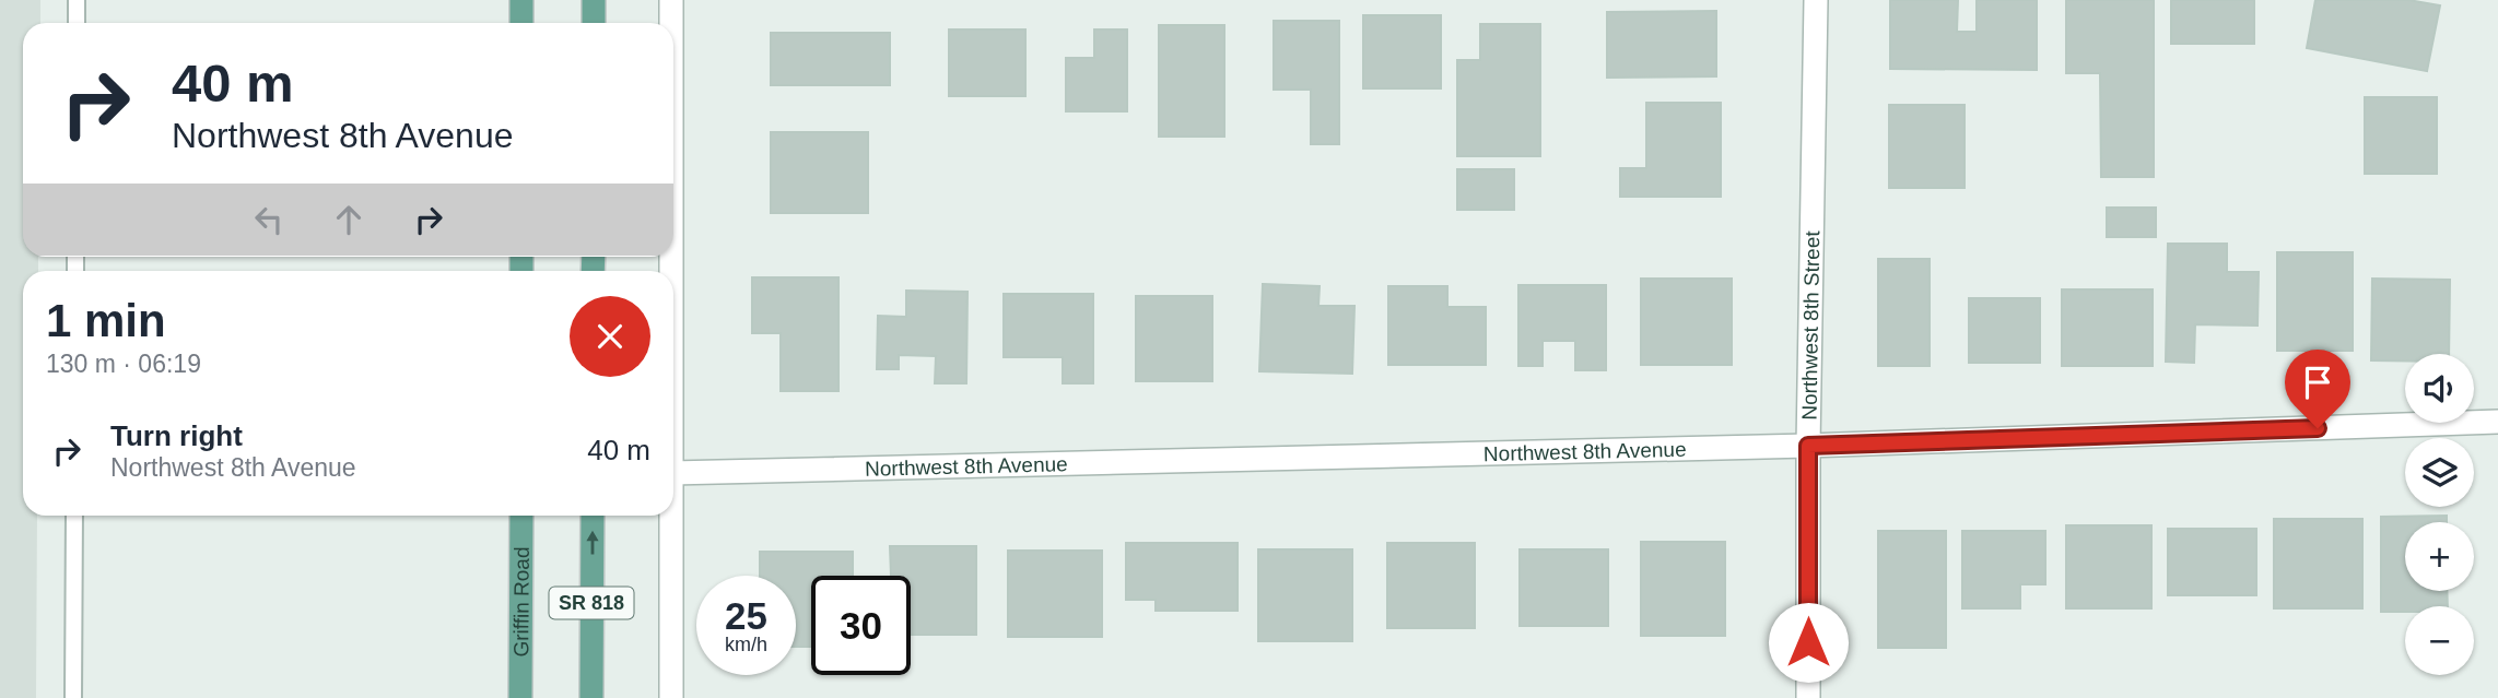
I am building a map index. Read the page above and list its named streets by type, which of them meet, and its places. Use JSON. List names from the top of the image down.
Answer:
{
  "streets": {
    "main road": ["Griffin Road", "SR 818"],
    "street": ["Northwest 8th Street", "Northwest 8th Avenue"]
  },
  "crossings": [
    ["Northwest 8th Street", "Northwest 8th Avenue"]
  ],
  "page": {
    "turn": ["40 m", "Northwest 8th Avenue"],
    "heading": ["1 min", "130 m · 06:19"],
    "map_buttons": ["+", "−"],
    "list": [
      {
        "name": "Turn right",
        "note": "Northwest 8th Avenue",
        "value": "40 m"
      }
    ],
    "speed": "25 km/h",
    "limit": "30"
  }
}
